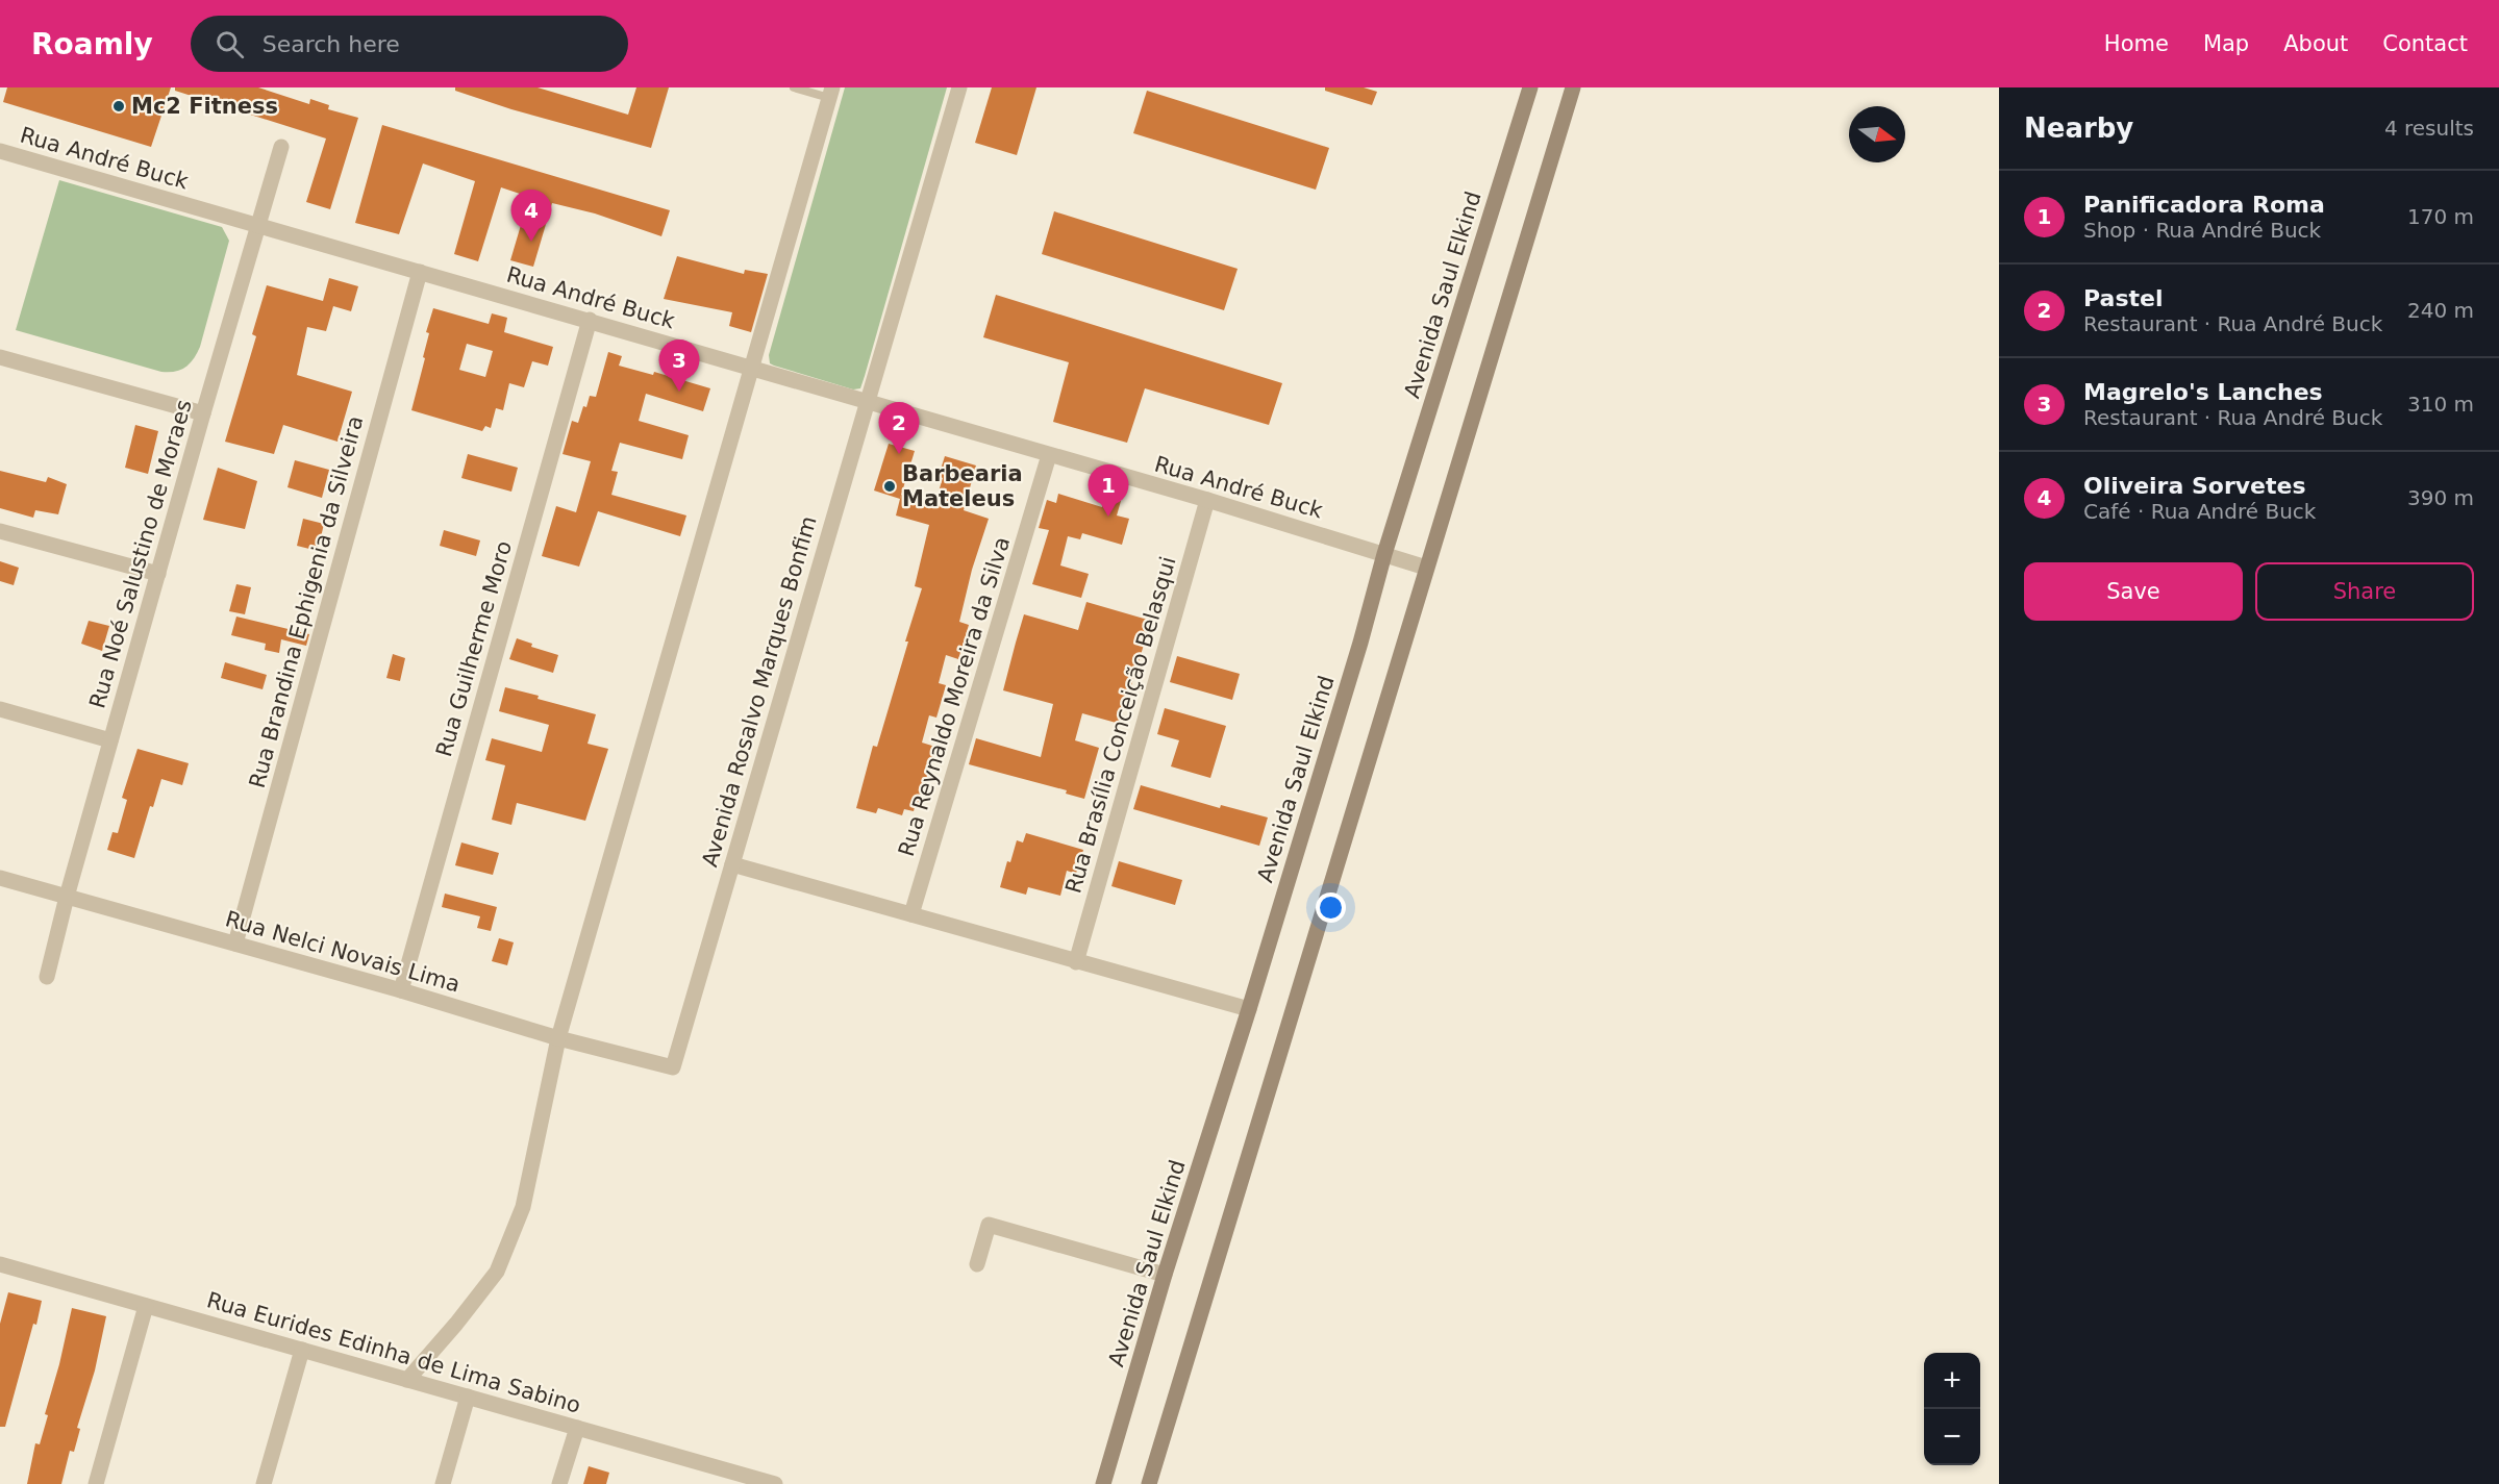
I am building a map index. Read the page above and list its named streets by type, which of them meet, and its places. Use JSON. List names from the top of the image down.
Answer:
{
  "streets": {
    "main road": ["Avenida Saul Elkind"],
    "street": [
      "Rua André Buck",
      "Rua Noé Salustino de Moraes",
      "Rua Brandina Ephigenia da Silveira",
      "Rua Guilherme Moro",
      "Avenida Rosalvo Marques Bonfim",
      "Rua Reynaldo Moreira da Silva",
      "Rua Brasília Conceição Belasqui",
      "Rua Nelci Novais Lima",
      "Rua Eurides Edinha de Lima Sabino"
    ]
  },
  "crossings": [
    ["Rua André Buck", "Avenida Saul Elkind"],
    ["Rua André Buck", "Rua Noé Salustino de Moraes"],
    ["Rua André Buck", "Rua Brandina Ephigenia da Silveira"],
    ["Rua André Buck", "Rua Guilherme Moro"],
    ["Rua André Buck", "Avenida Rosalvo Marques Bonfim"],
    ["Rua André Buck", "Rua Reynaldo Moreira da Silva"],
    ["Rua André Buck", "Rua Brasília Conceição Belasqui"],
    ["Rua Noé Salustino de Moraes", "Rua Nelci Novais Lima"],
    ["Rua Brandina Ephigenia da Silveira", "Rua Nelci Novais Lima"],
    ["Rua Guilherme Moro", "Rua Nelci Novais Lima"],
    ["Avenida Rosalvo Marques Bonfim", "Rua Nelci Novais Lima"]
  ],
  "places": ["Mc2 Fitness", "Barbearia Mateleus"],
  "north": "right",
  "page": {
    "header": "Roamly",
    "search": "Search here",
    "nav": [
      "Home",
      "Map",
      "About",
      "Contact"
    ],
    "heading": ["Nearby", "4 results"],
    "list": [
      {
        "mark": "1",
        "name": "Panificadora Roma",
        "note": "Shop · Rua André Buck",
        "value": "170 m"
      },
      {
        "mark": "2",
        "name": "Pastel",
        "note": "Restaurant · Rua André Buck",
        "value": "240 m"
      },
      {
        "mark": "3",
        "name": "Magrelo's Lanches",
        "note": "Restaurant · Rua André Buck",
        "value": "310 m"
      },
      {
        "mark": "4",
        "name": "Oliveira Sorvetes",
        "note": "Café · Rua André Buck",
        "value": "390 m"
      }
    ],
    "pins": [
      "4",
      "3",
      "2",
      "1"
    ],
    "buttons": ["Save", "Share"],
    "map_buttons": ["+", "−"]
  }
}
